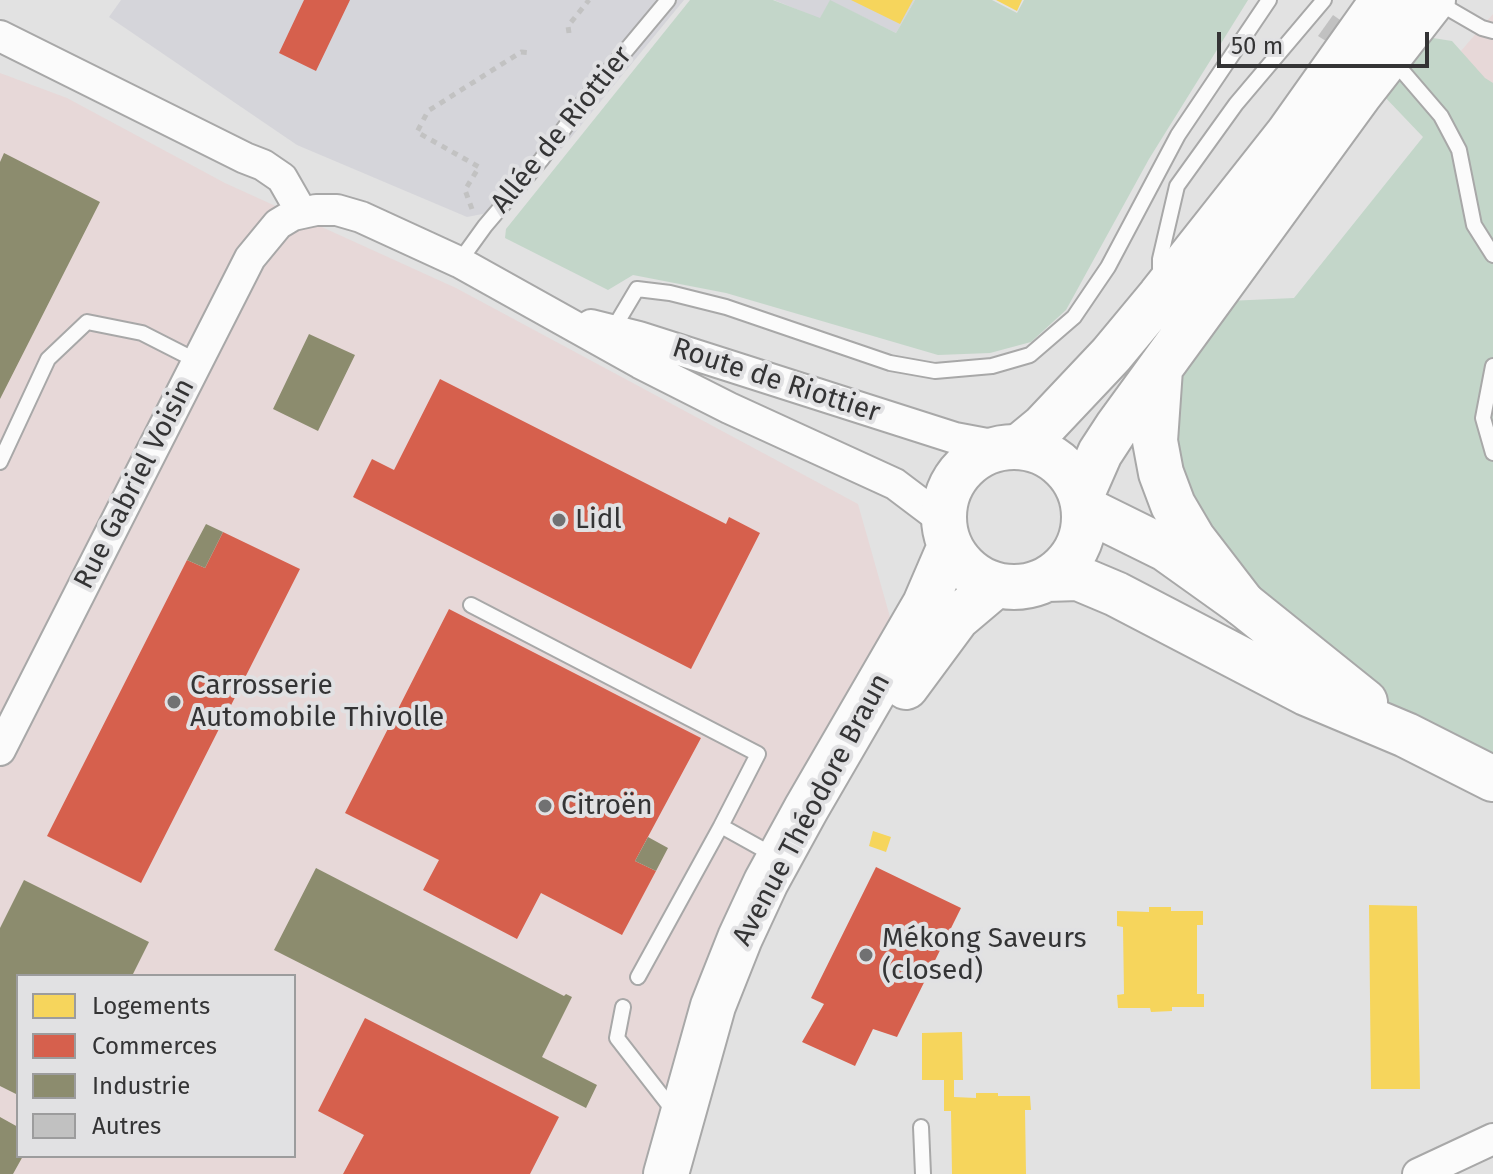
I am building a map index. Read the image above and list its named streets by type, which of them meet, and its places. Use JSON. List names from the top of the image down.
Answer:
{
  "streets": {
    "main road": ["Avenue Théodore Braun"],
    "street": ["Route de Riottier", "Rue Gabriel Voisin"],
    "lane": ["Allée de Riottier"]
  },
  "crossings": [
    ["Allée de Riottier", "Route de Riottier"],
    ["Route de Riottier", "Rue Gabriel Voisin"],
    ["Route de Riottier", "Avenue Théodore Braun"]
  ],
  "places": [
    "Lidl",
    "Carrosserie Automobile Thivolle",
    "Citroën",
    "Mékong Saveurs (closed)"
  ],
  "legend": [
    "Logements",
    "Commerces",
    "Industrie",
    "Autres"
  ],
  "scale_bar": "50 m"
}
